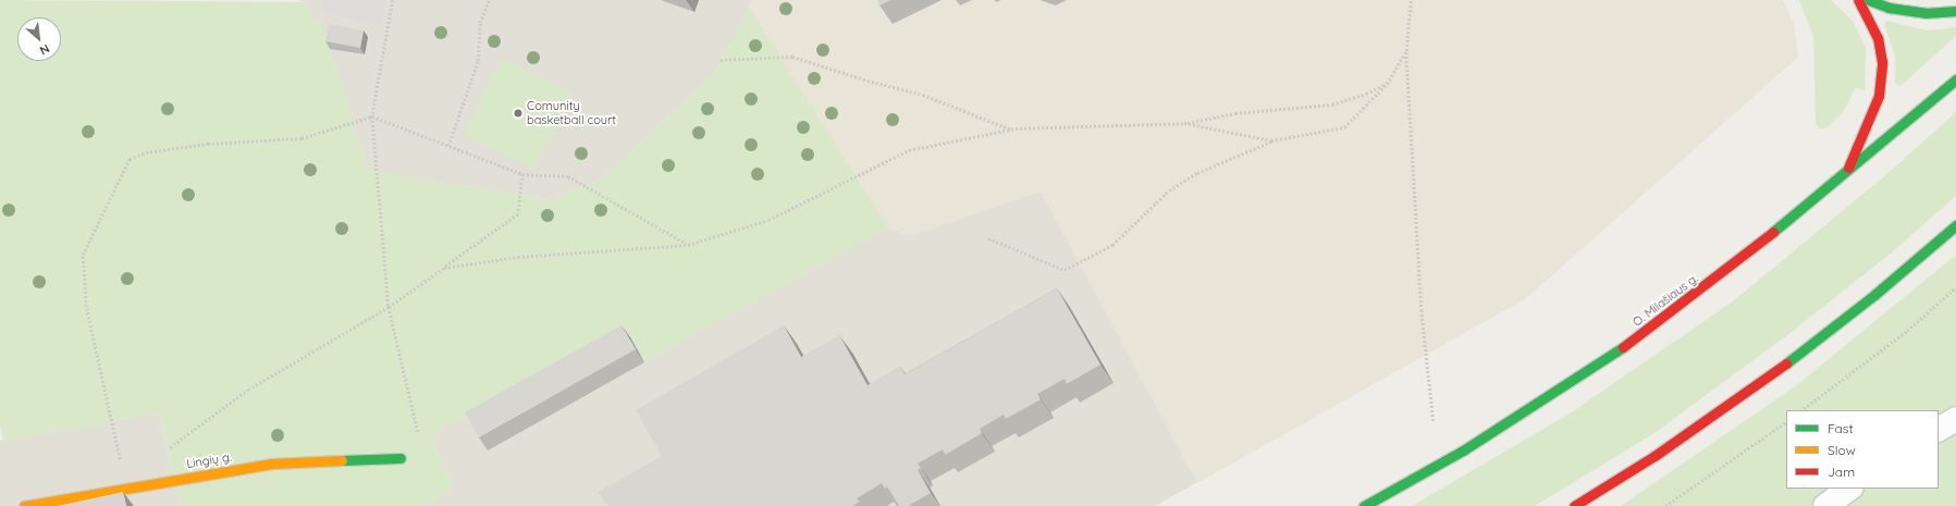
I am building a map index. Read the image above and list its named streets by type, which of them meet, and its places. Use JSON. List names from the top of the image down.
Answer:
{
  "streets": {
    "main road": ["O. Milašiaus g.", "Lingių g."]
  },
  "places": ["Comunity basketball court"],
  "legend": ["Fast", "Slow", "Jam"],
  "north": "bottom right"
}
